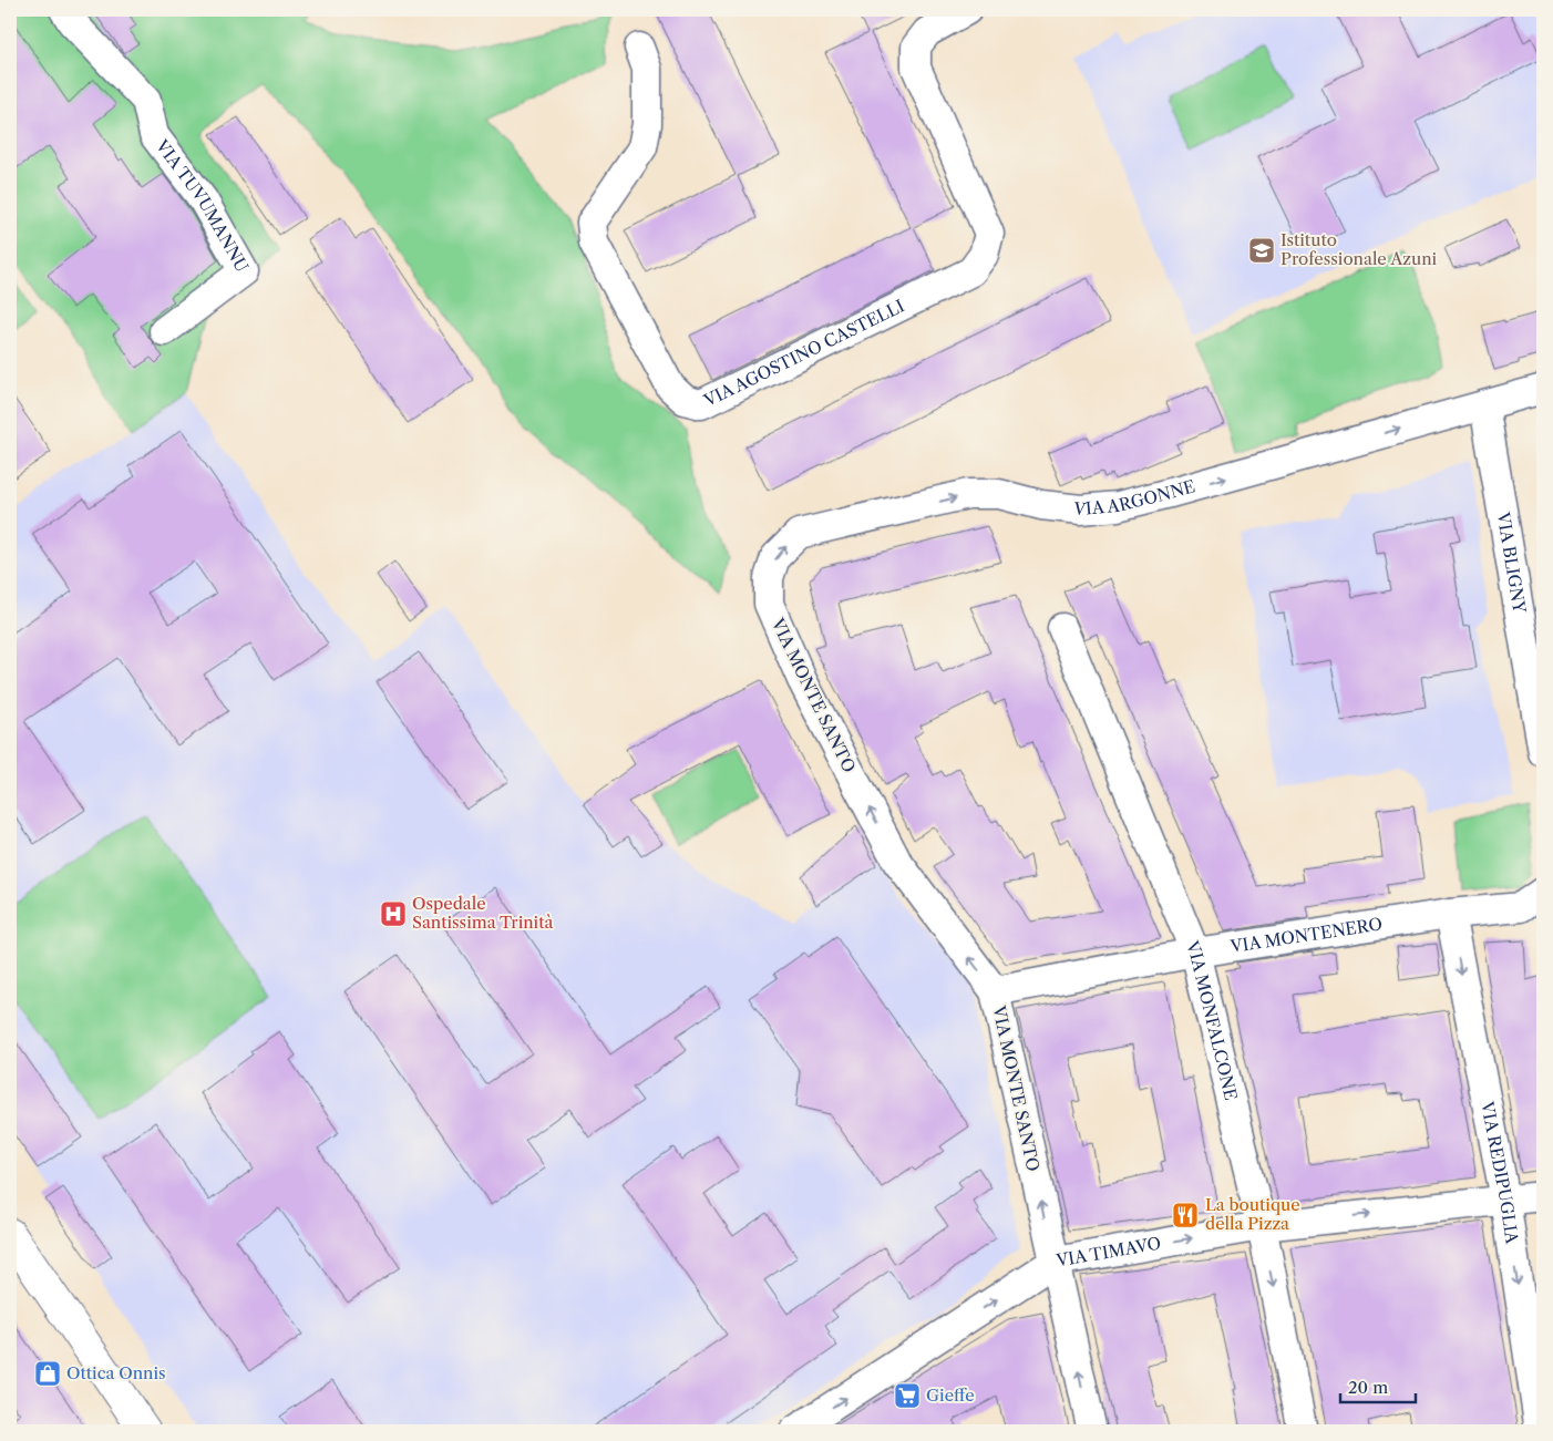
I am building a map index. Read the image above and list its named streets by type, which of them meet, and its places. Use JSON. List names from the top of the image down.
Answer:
{
  "streets": {
    "street": [
      "VIA TUVUMANNU",
      "VIA AGOSTINO CASTELLI",
      "VIA ARGONNE",
      "VIA BLIGNY",
      "VIA MONTE SANTO",
      "VIA MONTENERO",
      "VIA MONFALCONE",
      "VIA REDIPUGLIA",
      "VIA TIMAVO"
    ]
  },
  "crossings": [
    ["VIA ARGONNE", "VIA BLIGNY"],
    ["VIA ARGONNE", "VIA MONTE SANTO"],
    ["VIA MONTE SANTO", "VIA MONTENERO"],
    ["VIA MONTE SANTO", "VIA TIMAVO"],
    ["VIA MONTENERO", "VIA MONFALCONE"],
    ["VIA MONTENERO", "VIA REDIPUGLIA"],
    ["VIA MONFALCONE", "VIA TIMAVO"],
    ["VIA REDIPUGLIA", "VIA TIMAVO"]
  ],
  "one_way": [
    "VIA ARGONNE",
    "VIA MONTE SANTO",
    "VIA REDIPUGLIA",
    "VIA TIMAVO"
  ],
  "places": {
    "school or university": ["Istituto Professionale Azuni"],
    "hospital": ["Ospedale Santissima Trinità"],
    "restaurant": ["La boutique della Pizza"],
    "shop": ["Ottica Onnis"],
    "supermarket": ["Gieffe"]
  },
  "scale_bar": "20 m"
}
